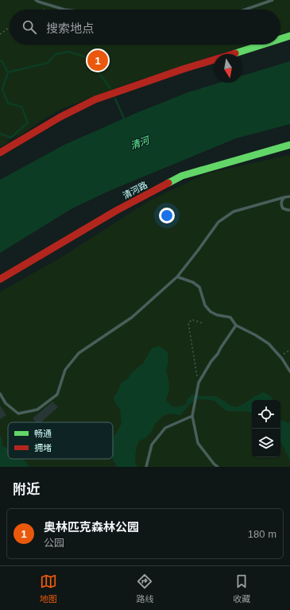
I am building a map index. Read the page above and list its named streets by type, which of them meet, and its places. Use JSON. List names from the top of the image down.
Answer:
{
  "streets": {
    "street": ["清河路"]
  },
  "water": ["清河"],
  "legend": ["畅通", "拥堵"],
  "north": "bottom",
  "page": {
    "search": "搜索地点",
    "pins": "1",
    "heading": "附近",
    "list": [
      {
        "mark": "1",
        "name": "奥林匹克森林公园",
        "note": "公园",
        "value": "180 m"
      }
    ],
    "nav": ["地图", "路线", "收藏"]
  }
}
